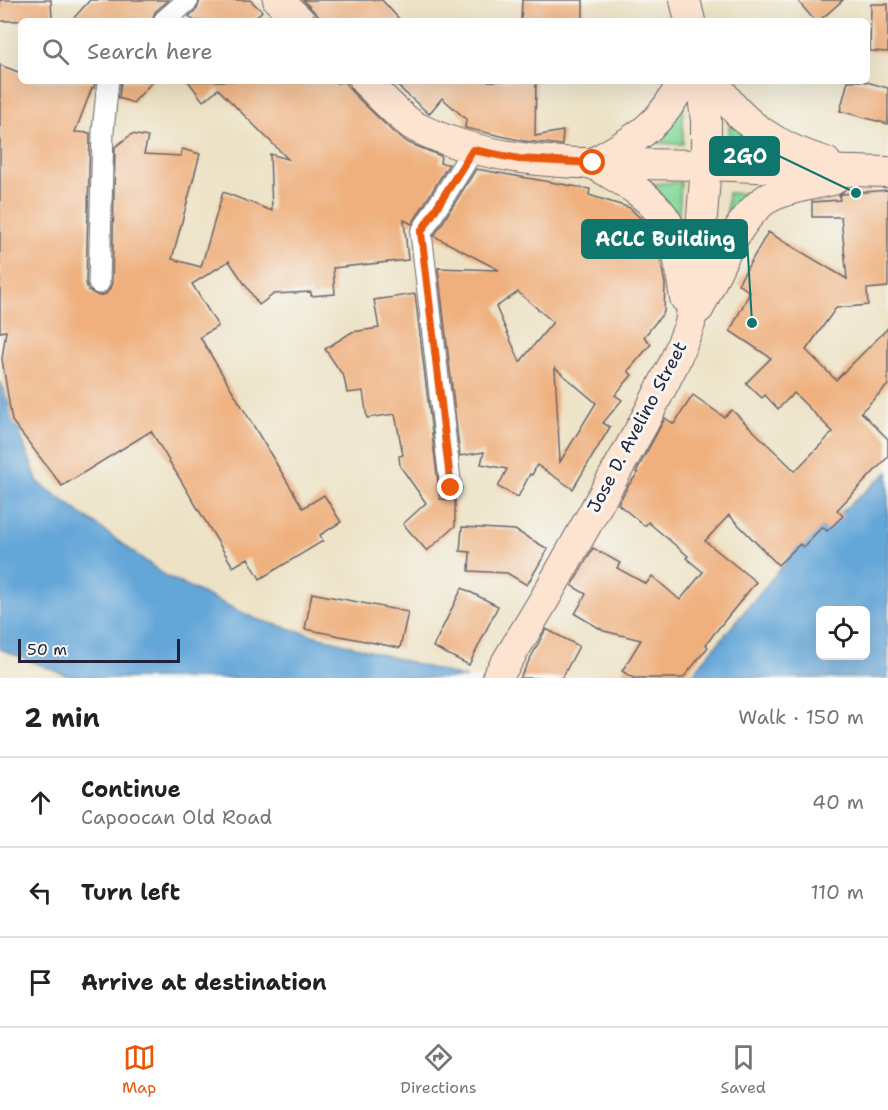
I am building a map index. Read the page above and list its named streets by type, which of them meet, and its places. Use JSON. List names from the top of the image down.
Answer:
{
  "streets": {
    "main road": ["Jose D. Avelino Street"]
  },
  "places": ["2GO", "ACLC Building"],
  "scale_bar": "50 m",
  "page": {
    "search": "Search here",
    "scale": "50 m",
    "heading": ["2 min", "Walk · 150 m"],
    "list": [
      ["Continue", "Capoocan Old Road", "40 m"],
      ["Turn left", "110 m"],
      "Arrive at destination"
    ],
    "nav": ["Map", "Directions", "Saved"]
  }
}
